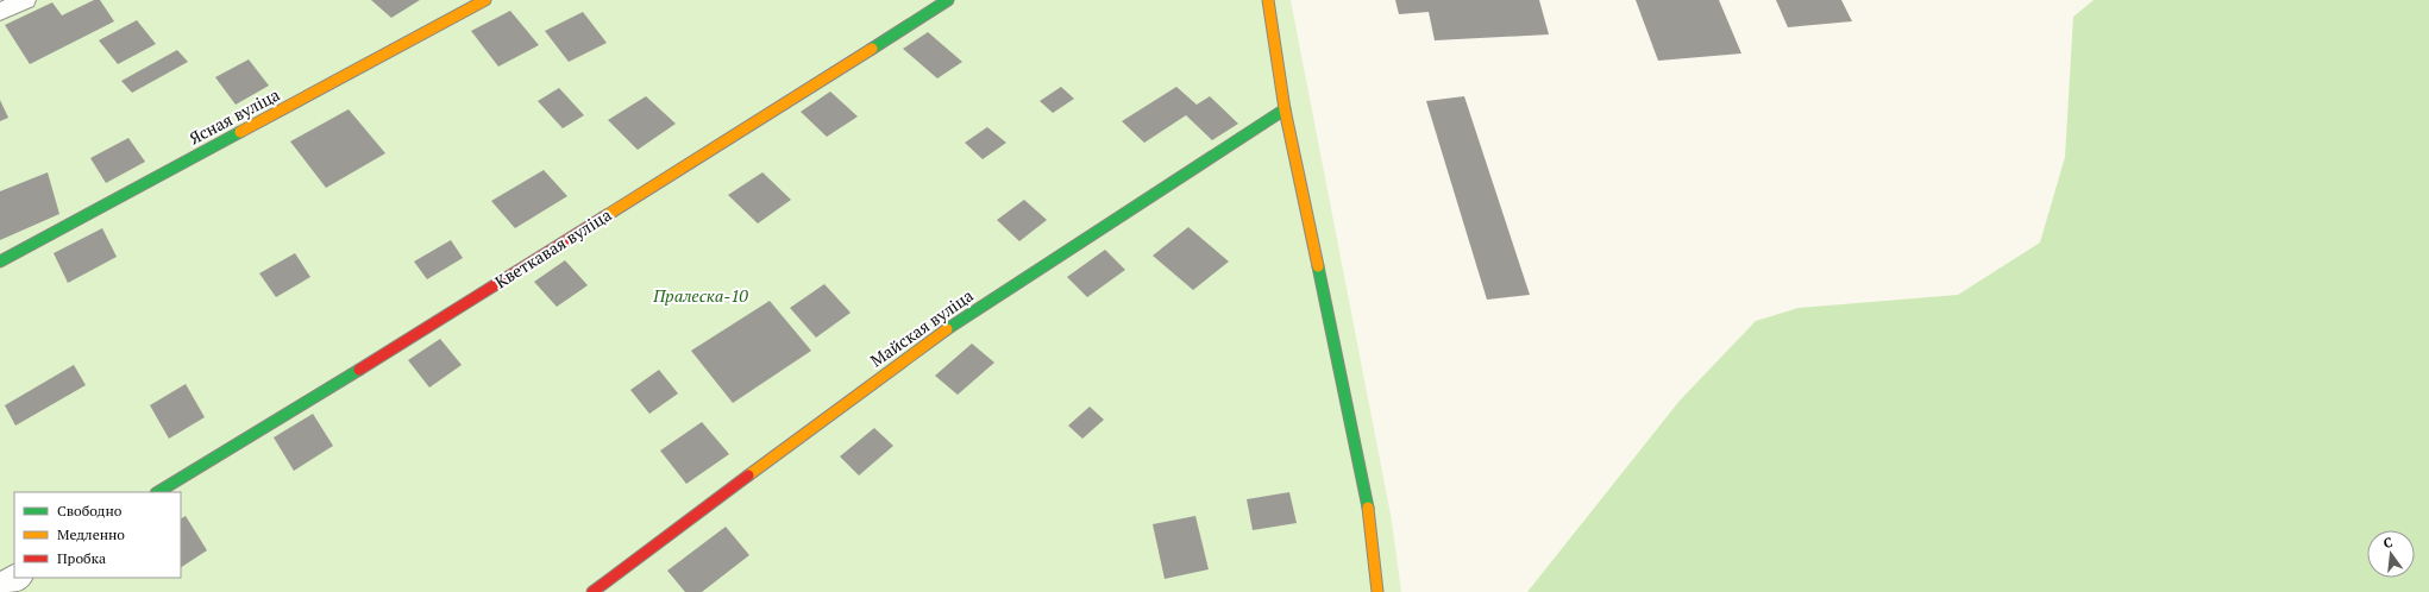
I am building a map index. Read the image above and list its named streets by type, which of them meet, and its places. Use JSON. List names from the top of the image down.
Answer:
{
  "streets": {
    "street": ["Ясная вуліца", "Кветкавая вуліца", "Майская вуліца"]
  },
  "parks": ["Пралеска-10"],
  "legend": ["Свободно", "Медленно", "Пробка"],
  "north": "top"
}
